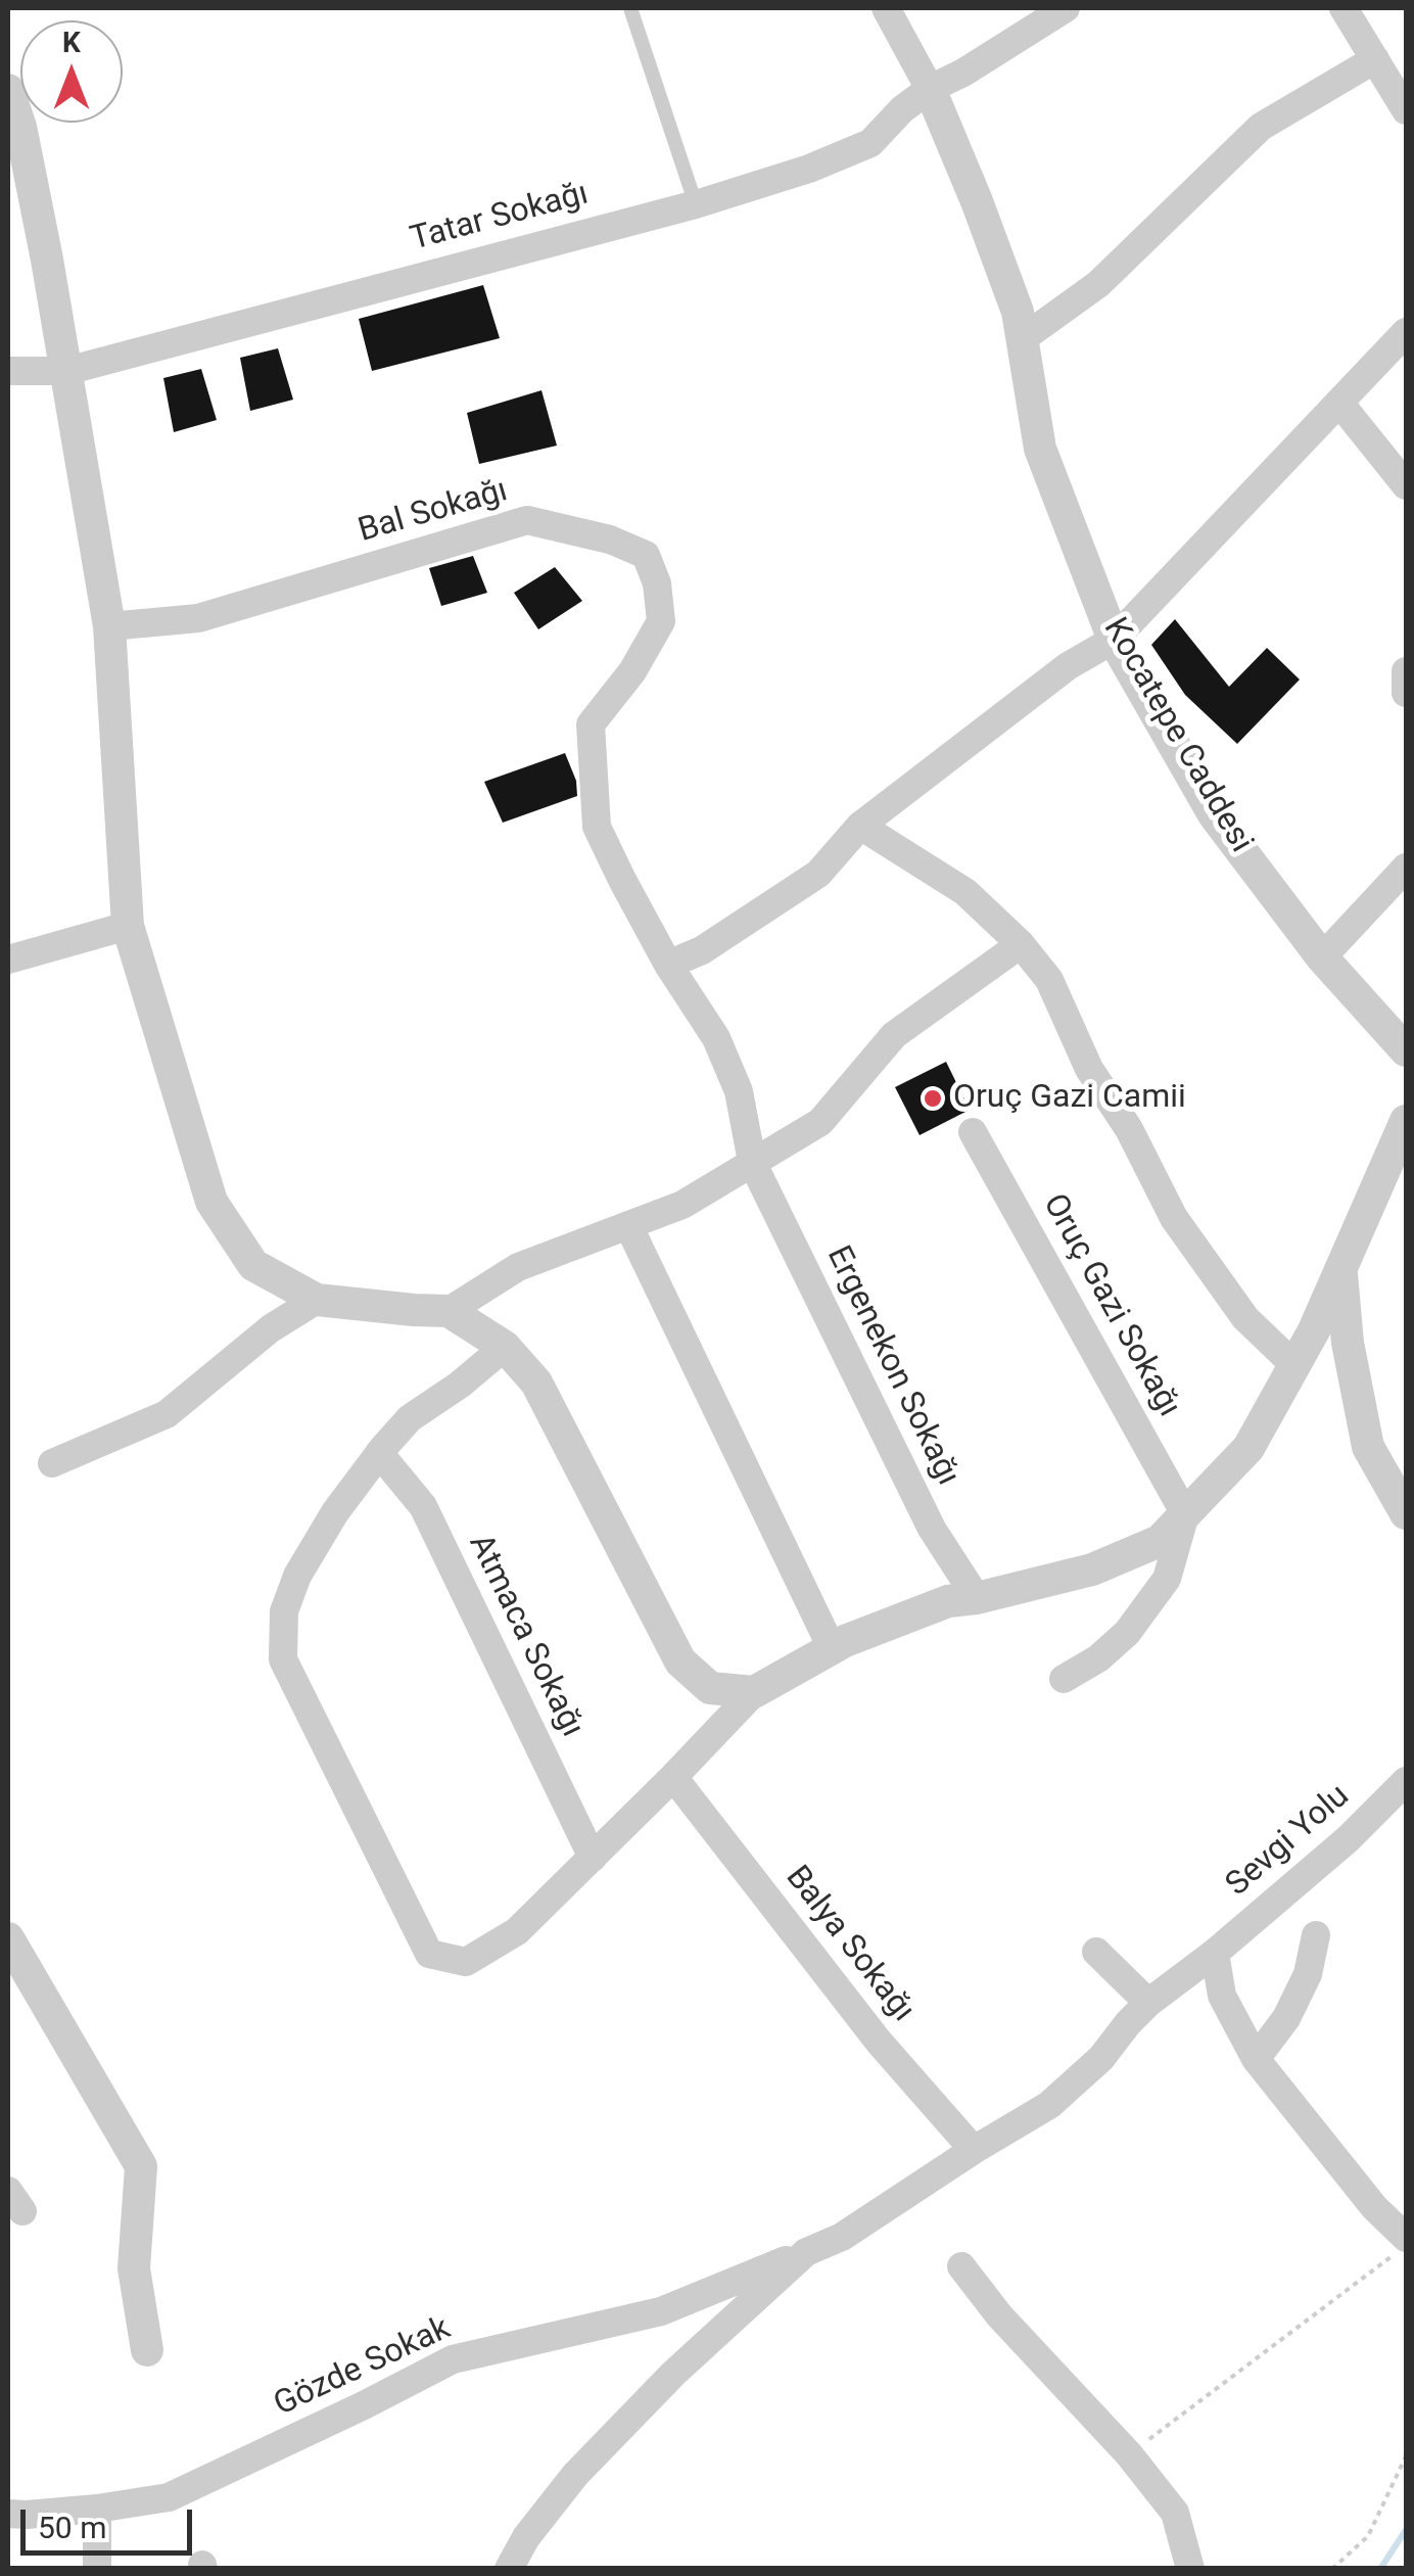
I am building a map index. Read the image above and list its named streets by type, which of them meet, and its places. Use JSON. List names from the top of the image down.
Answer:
{
  "streets": {
    "street": [
      "Tatar Sokağı",
      "Bal Sokağı",
      "Kocatepe Caddesi",
      "Oruç Gazi Sokağı",
      "Ergenekon Sokağı",
      "Atmaca Sokağı",
      "Sevgi Yolu",
      "Balya Sokağı",
      "Gözde Sokak"
    ]
  },
  "crossings": [
    ["Tatar Sokağı", "Kocatepe Caddesi"],
    ["Bal Sokağı", "Ergenekon Sokağı"],
    ["Sevgi Yolu", "Balya Sokağı"],
    ["Sevgi Yolu", "Gözde Sokak"]
  ],
  "places": ["Oruç Gazi Camii"],
  "scale_bar": "50 m",
  "north": "top"
}
